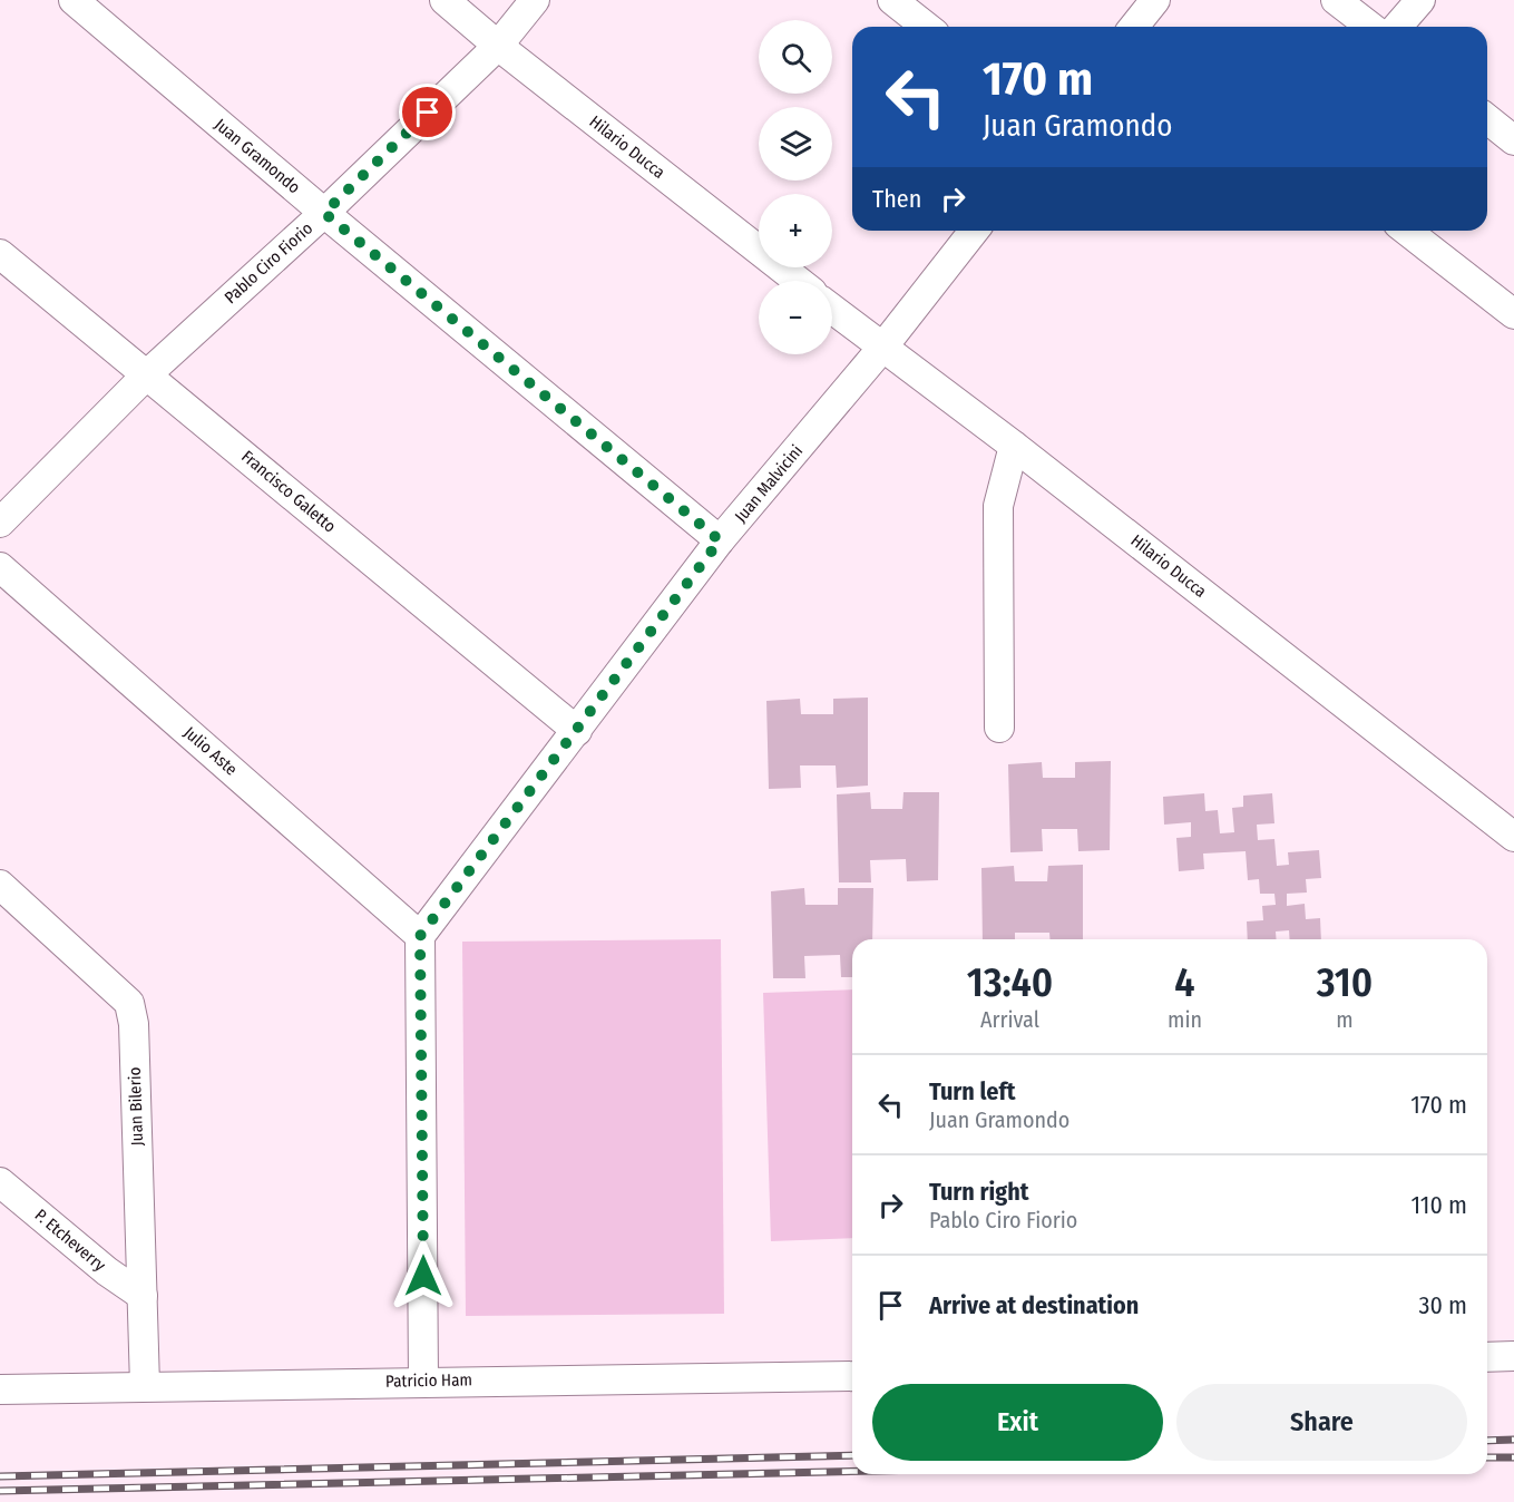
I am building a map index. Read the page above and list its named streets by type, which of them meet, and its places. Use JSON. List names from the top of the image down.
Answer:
{
  "streets": {
    "street": [
      "Hilario Ducca",
      "Juan Gramondo",
      "Pablo Ciro Fiorio",
      "Juan Malvicini",
      "Francisco Galetto",
      "Julio Aste",
      "Juan Bilerio",
      "P. Etcheverry",
      "Patricio Ham"
    ]
  },
  "crossings": [
    ["Hilario Ducca", "Pablo Ciro Fiorio"],
    ["Hilario Ducca", "Juan Malvicini"],
    ["Juan Gramondo", "Pablo Ciro Fiorio"],
    ["Juan Gramondo", "Juan Malvicini"],
    ["Pablo Ciro Fiorio", "Francisco Galetto"],
    ["Juan Malvicini", "Francisco Galetto"],
    ["Juan Malvicini", "Julio Aste"],
    ["Juan Bilerio", "P. Etcheverry"],
    ["Juan Bilerio", "Patricio Ham"]
  ],
  "page": {
    "map_buttons": ["+", "−"],
    "turn": ["170 m", "Juan Gramondo"],
    "then": "Then",
    "eta": [
      "13:40",
      "Arrival",
      "4",
      "min",
      "310",
      "m"
    ],
    "list": [
      {
        "name": "Turn left",
        "note": "Juan Gramondo",
        "value": "170 m"
      },
      {
        "name": "Turn right",
        "note": "Pablo Ciro Fiorio",
        "value": "110 m"
      },
      {
        "name": "Arrive at destination",
        "value": "30 m"
      }
    ],
    "buttons": ["Exit", "Share"]
  }
}
